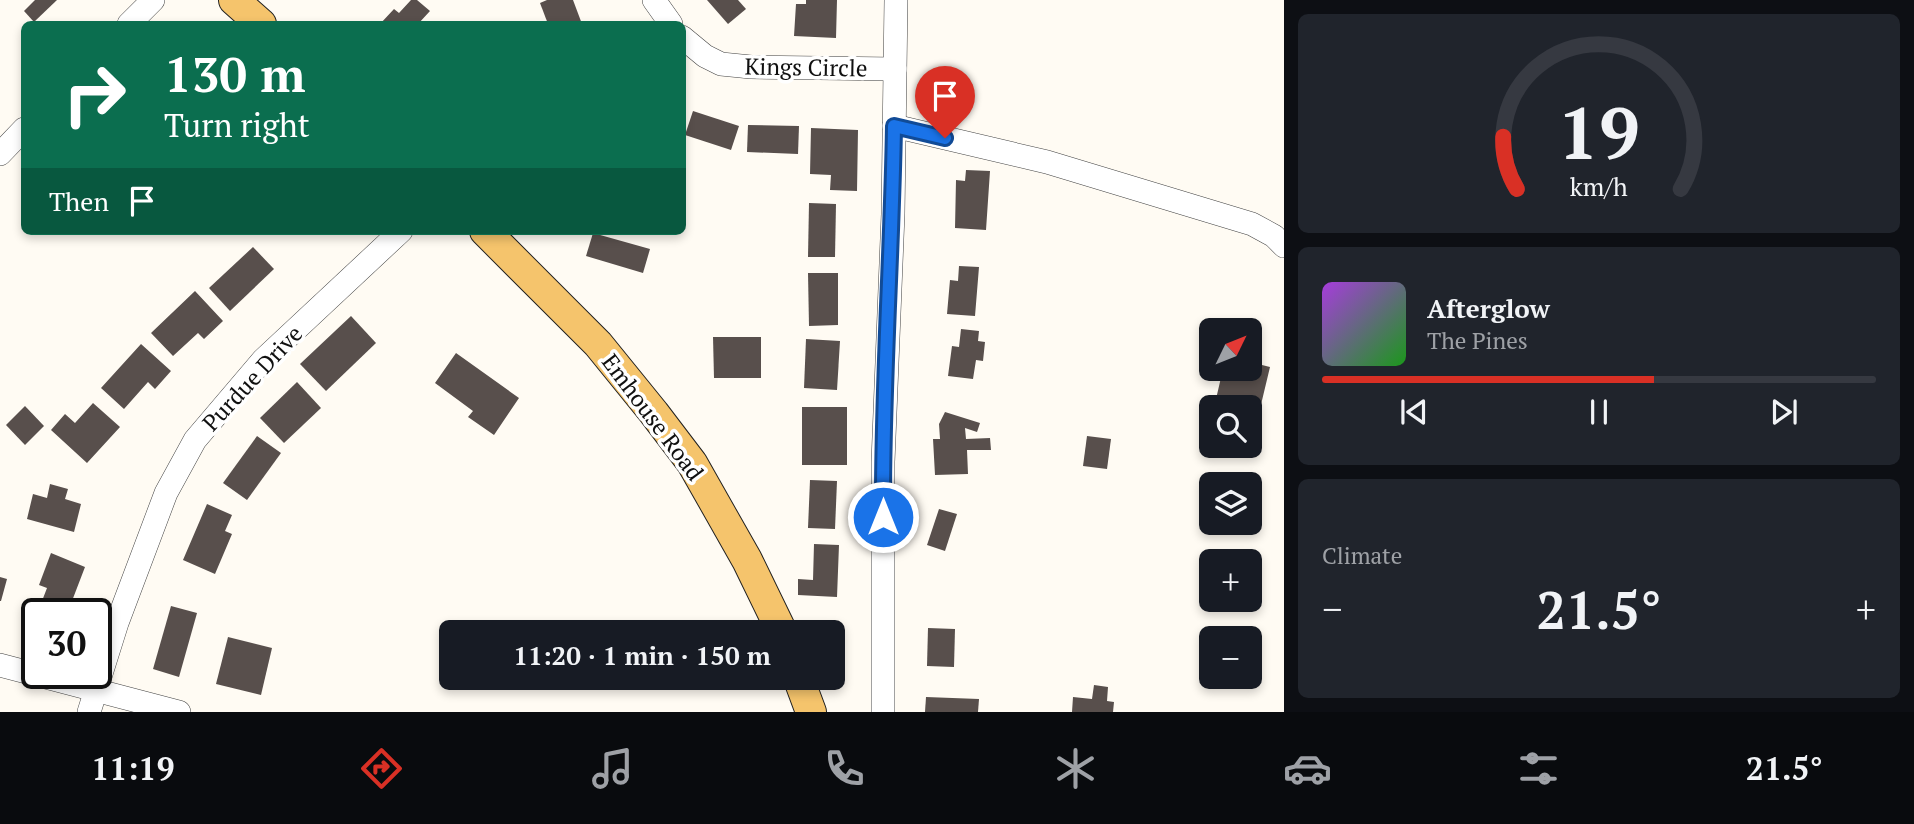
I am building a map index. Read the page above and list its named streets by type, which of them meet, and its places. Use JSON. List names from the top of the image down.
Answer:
{
  "streets": {
    "main road": ["Emhouse Road"],
    "street": ["Kings Circle", "Purdue Drive"]
  },
  "north": "top right",
  "page": {
    "turn": ["130 m", "Turn right"],
    "then": "Then",
    "song": ["Afterglow", "The Pines"],
    "map_buttons": ["+", "−"],
    "tile": "Climate",
    "heat": ["−", "21.5°", "+"],
    "limit": "30",
    "trip": "11:20 · 1 min · 150 m",
    "tabs": ["11:19", "21.5°"],
    "gauge": ["19", "km/h"]
  }
}
